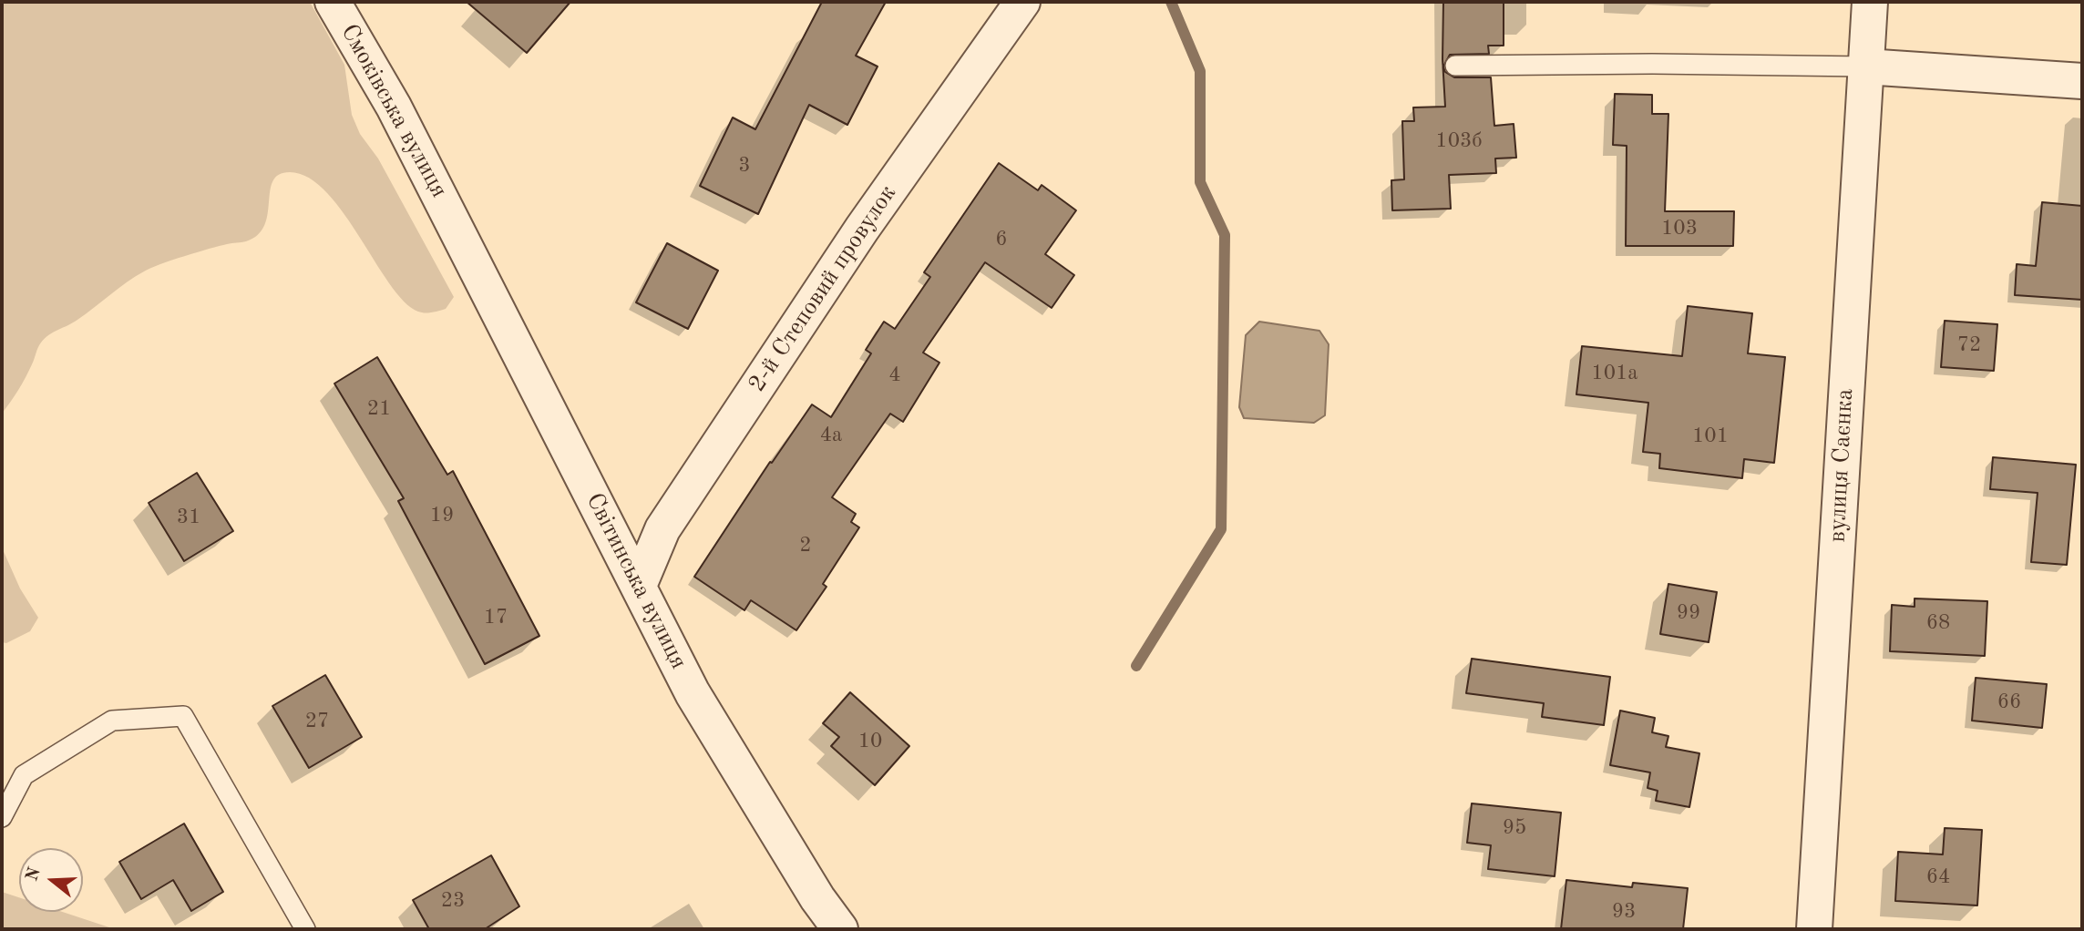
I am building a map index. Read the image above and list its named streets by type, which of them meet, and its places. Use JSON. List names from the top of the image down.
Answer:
{
  "streets": {
    "street": [
      "Смоківська вулиця",
      "2-й Степовий провулок",
      "вулиця Саєнка",
      "Світинська вулиця"
    ]
  },
  "crossings": [
    ["Смоківська вулиця", "Світинська вулиця"],
    ["2-й Степовий провулок", "Світинська вулиця"]
  ],
  "house_numbers": [
    "103б",
    "3",
    "103",
    "6",
    "72",
    "101а",
    "4",
    "21",
    "4а",
    "101",
    "19",
    "31",
    "2",
    "99",
    "17",
    "68",
    "66",
    "27",
    "10",
    "95",
    "64",
    "23",
    "93"
  ],
  "north": "left"
}
